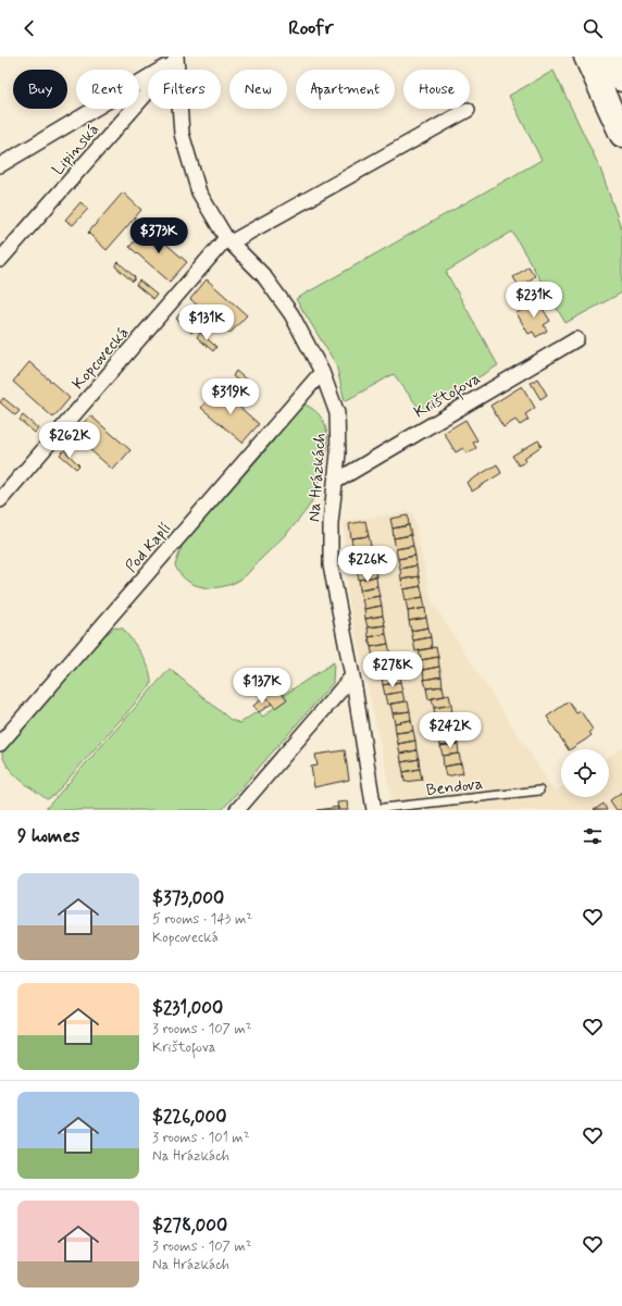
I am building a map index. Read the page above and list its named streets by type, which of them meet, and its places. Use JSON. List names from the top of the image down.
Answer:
{
  "streets": {
    "street": [
      "Lipinská",
      "Kopcovecká",
      "Krištofova",
      "Na Hrázkách",
      "Pod Kaplí"
    ],
    "lane": ["Bendova"]
  },
  "crossings": [
    ["Lipinská", "Na Hrázkách"],
    ["Kopcovecká", "Na Hrázkách"],
    ["Krištofova", "Na Hrázkách"],
    ["Na Hrázkách", "Pod Kaplí"],
    ["Na Hrázkách", "Bendova"]
  ],
  "page": {
    "header": "Roofr",
    "chip": [
      "Buy",
      "Rent",
      "Filters",
      "New",
      "Apartment",
      "House"
    ],
    "price": [
      "$373K",
      "$231K",
      "$131K",
      "$319K",
      "$262K",
      "$226K",
      "$278K",
      "$137K",
      "$242K"
    ],
    "heading": "9 homes",
    "list": [
      {
        "name": "$373,000",
        "note": "5 rooms · 143 m² · Kopcovecká"
      },
      {
        "name": "$231,000",
        "note": "3 rooms · 107 m² · Krištofova"
      },
      {
        "name": "$226,000",
        "note": "3 rooms · 101 m² · Na Hrázkách"
      },
      {
        "name": "$278,000",
        "note": "3 rooms · 107 m² · Na Hrázkách"
      }
    ]
  }
}
